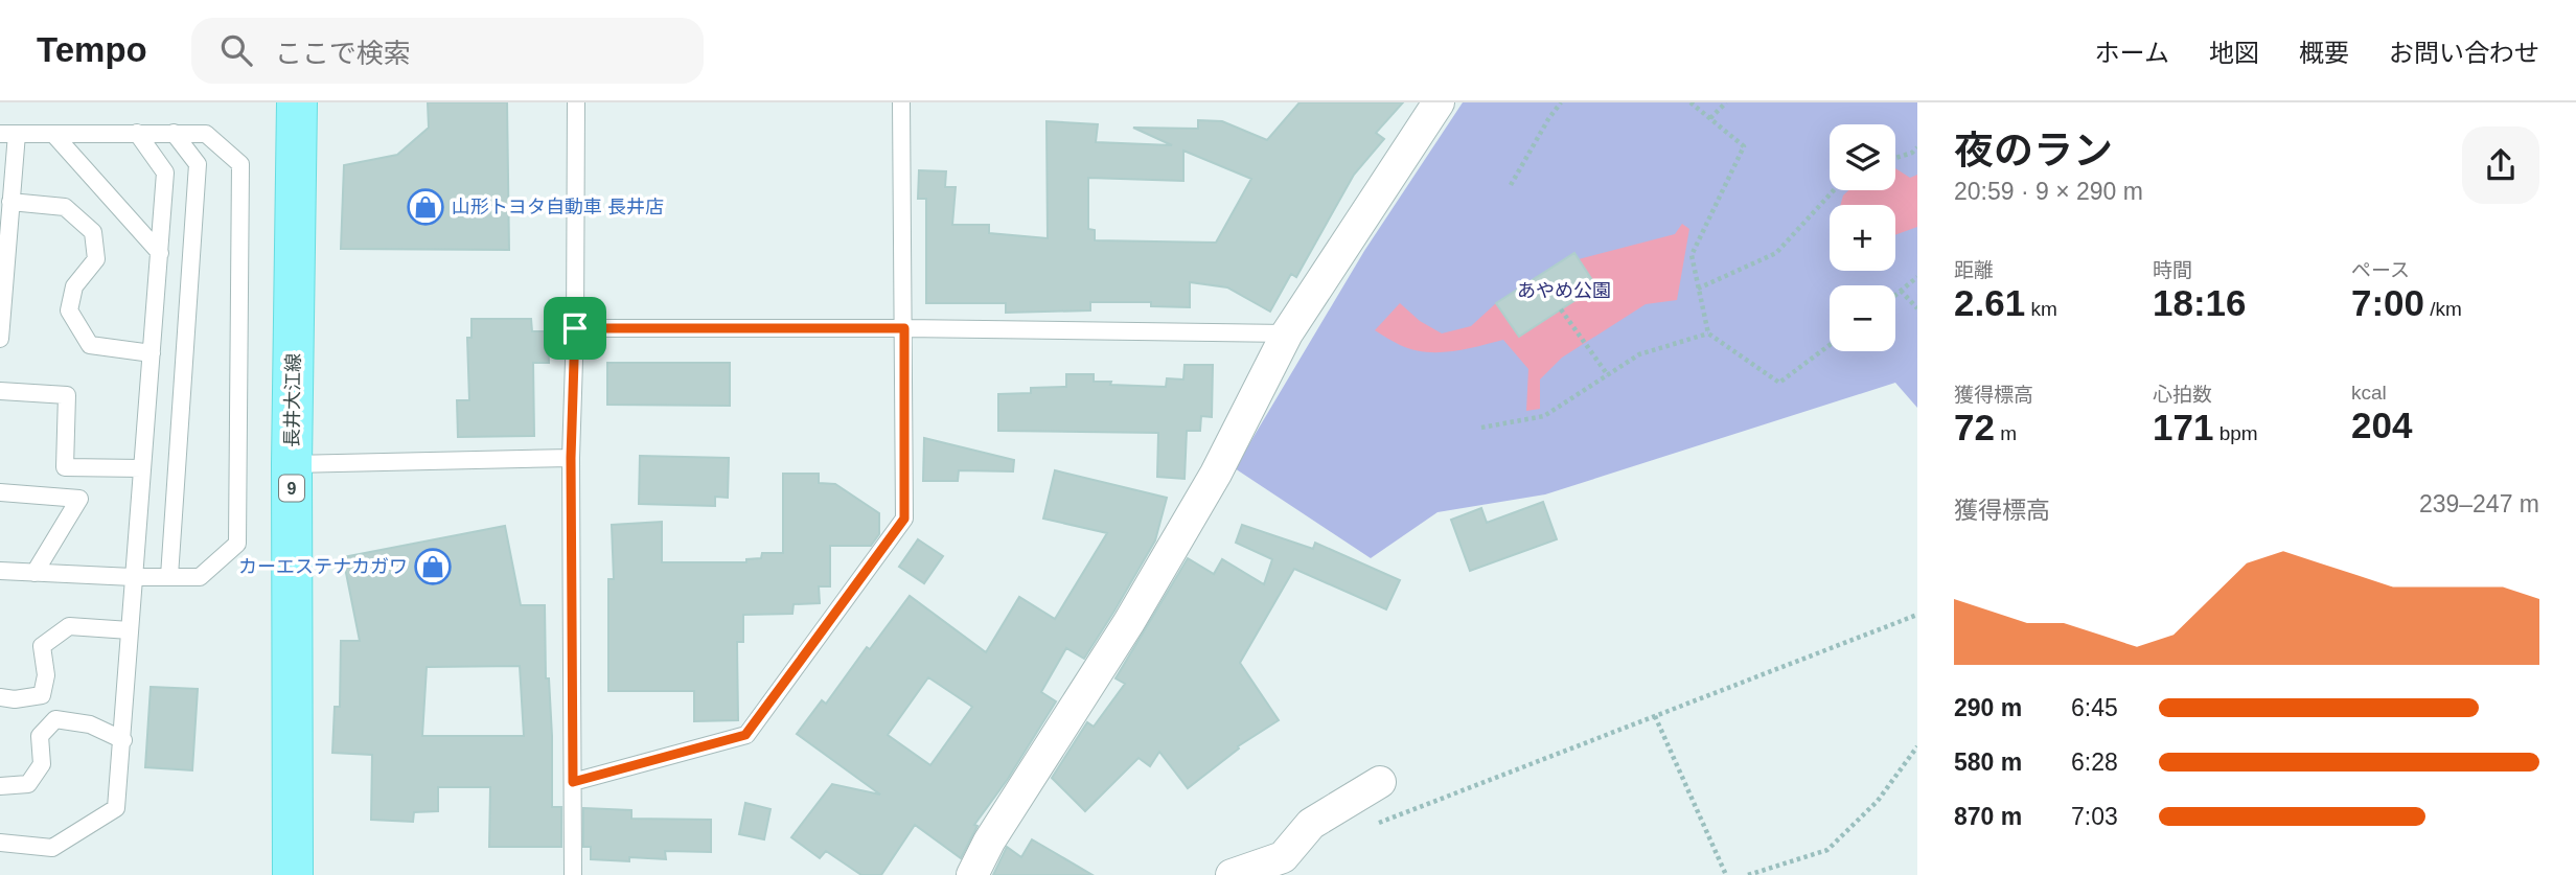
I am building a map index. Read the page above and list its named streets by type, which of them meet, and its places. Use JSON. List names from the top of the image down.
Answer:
{
  "streets": {
    "main road": ["長井大江線", "9"]
  },
  "parks": ["あやめ公園"],
  "places": {
    "shop": ["山形トヨタ自動車 長井店", "カーエステナカガワ"]
  },
  "page": {
    "header": "Tempo",
    "search": "ここで検索",
    "nav": [
      "ホーム",
      "地図",
      "概要",
      "お問い合わせ"
    ],
    "heading": ["夜のラン", "20:59 · 9 × 290 m"],
    "map_buttons": ["+", "−"],
    "stats": [
      ["距離", "2.61 km"],
      ["時間", "18:16"],
      ["ペース", "7:00 /km"],
      ["獲得標高", "72 m"],
      ["心拍数", "171 bpm"],
      ["kcal", "204"]
    ],
    "chart": ["獲得標高", "239–247 m"],
    "list": [
      {
        "name": "290 m",
        "note": "6:45"
      },
      {
        "name": "580 m",
        "note": "6:28"
      },
      {
        "name": "870 m",
        "note": "7:03"
      }
    ]
  }
}
